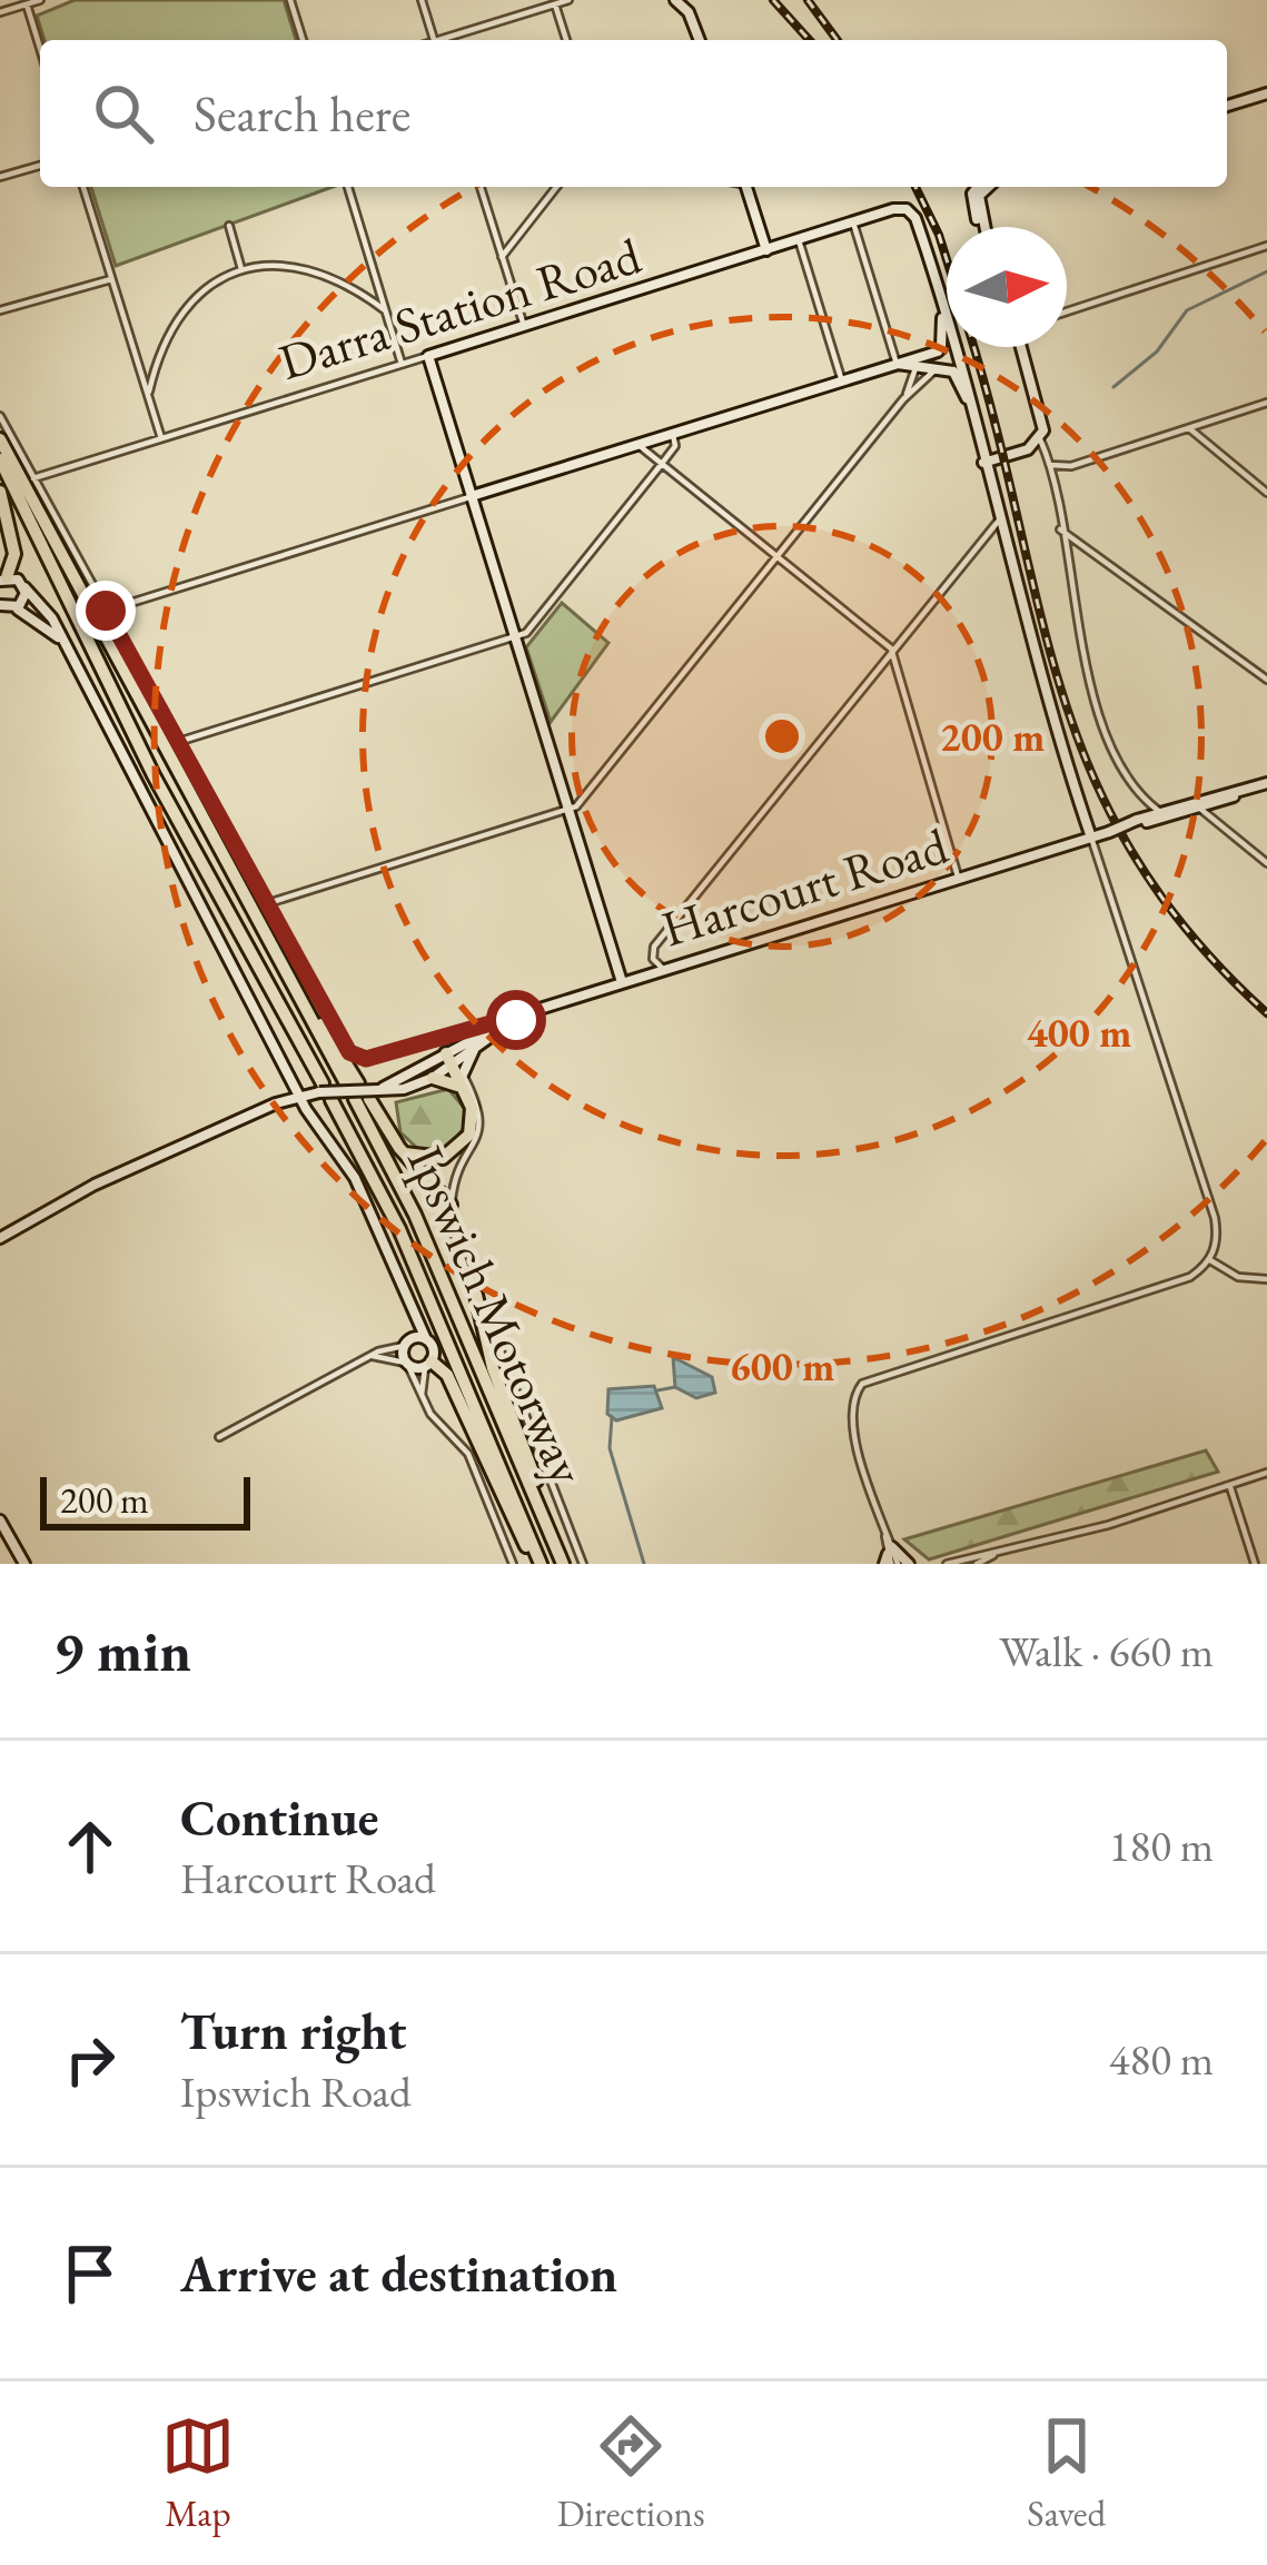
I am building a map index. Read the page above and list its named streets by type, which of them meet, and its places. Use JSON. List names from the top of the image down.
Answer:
{
  "streets": {
    "highway": ["Ipswich Motorway"],
    "street": ["Darra Station Road", "Harcourt Road"]
  },
  "crossings": [
    ["Harcourt Road", "Ipswich Motorway"]
  ],
  "scale_bar": "200 m",
  "north": "right",
  "page": {
    "search": "Search here",
    "scale": "200 m",
    "heading": ["9 min", "Walk · 660 m"],
    "list": [
      ["Continue", "Harcourt Road", "180 m"],
      ["Turn right", "Ipswich Road", "480 m"],
      "Arrive at destination"
    ],
    "nav": ["Map", "Directions", "Saved"]
  },
  "rings": ["200 m", "400 m", "600 m"]
}
